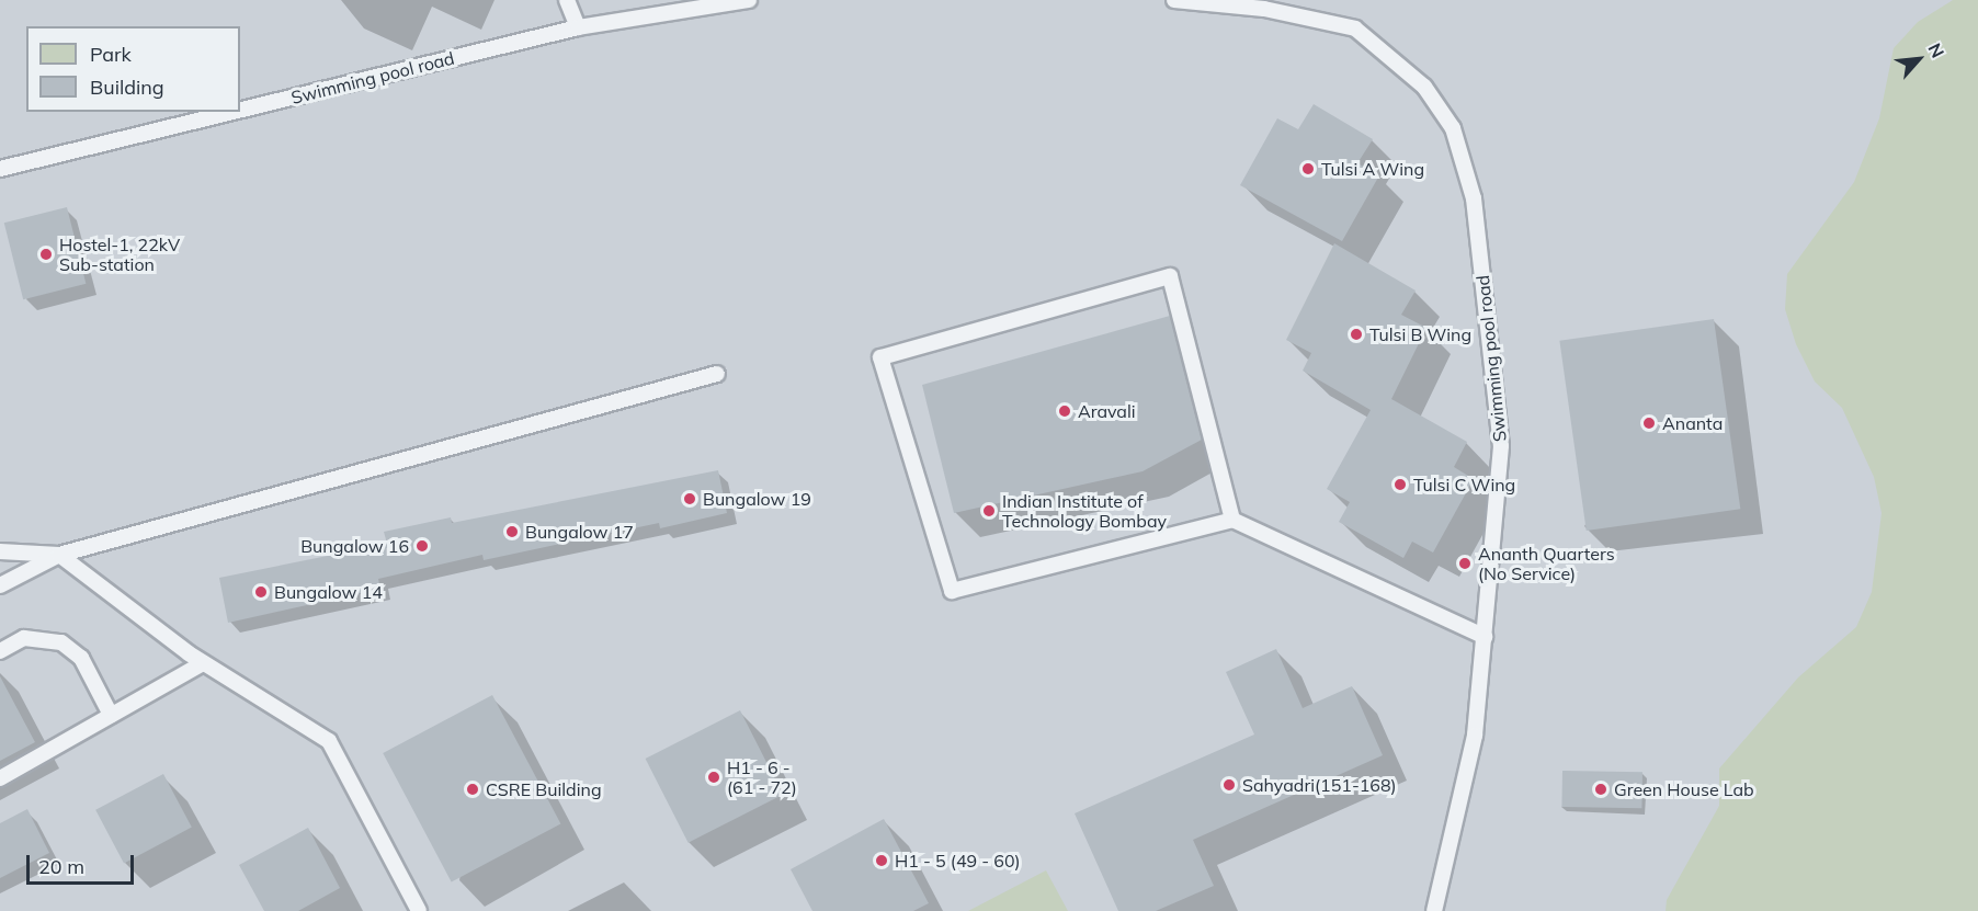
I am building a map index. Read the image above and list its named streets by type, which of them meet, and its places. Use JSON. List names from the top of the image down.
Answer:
{
  "streets": {
    "lane": ["Swimming pool road"]
  },
  "places": [
    "Tulsi A Wing",
    "Hostel-1, 22kV Sub-station",
    "Tulsi B Wing",
    "Aravali",
    "Ananta",
    "Tulsi C Wing",
    "Bungalow 19",
    "Indian Institute of Technology Bombay",
    "Bungalow 17",
    "Bungalow 16",
    "Ananth Quarters (No Service)",
    "Bungalow 14",
    "H1 - 6 - (61 - 72)",
    "Sahyadri(151-168)",
    "CSRE Building",
    "Green House Lab",
    "H1 - 5 (49 - 60)"
  ],
  "legend": ["Park", "Building"],
  "scale_bar": "20 m",
  "north": "top right"
}
